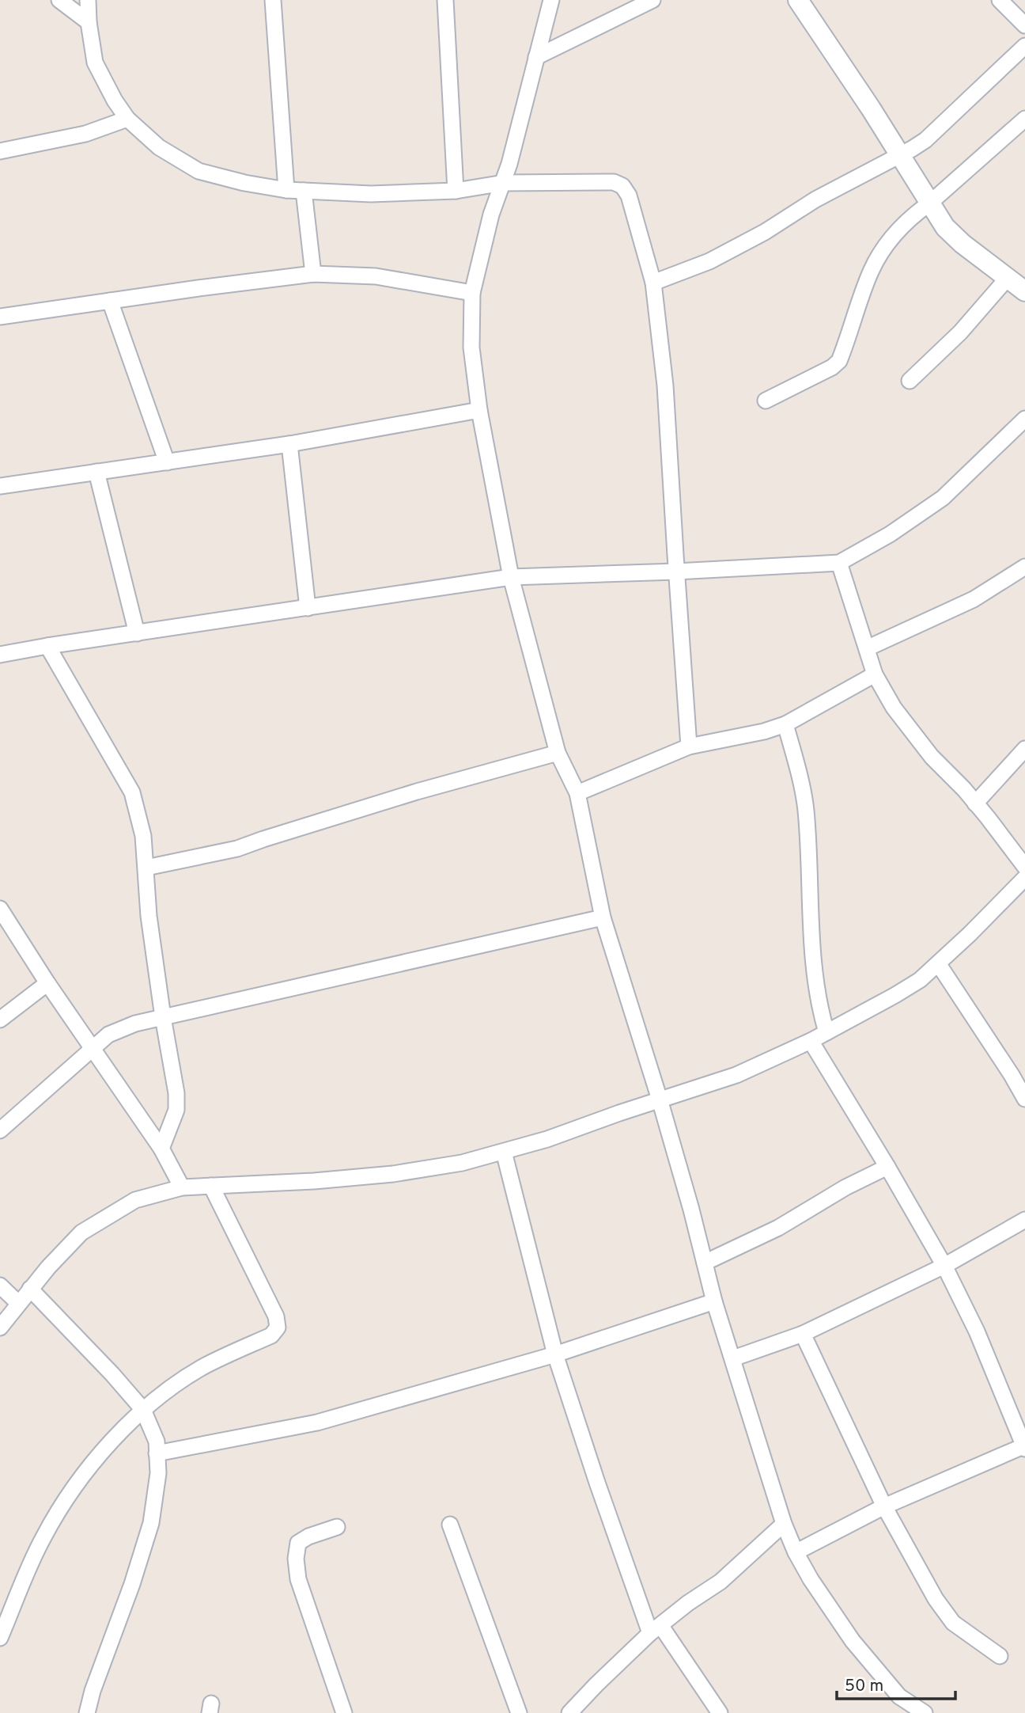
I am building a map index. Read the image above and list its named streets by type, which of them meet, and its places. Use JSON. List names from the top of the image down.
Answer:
{
  "scale_bar": "50 m"
}
